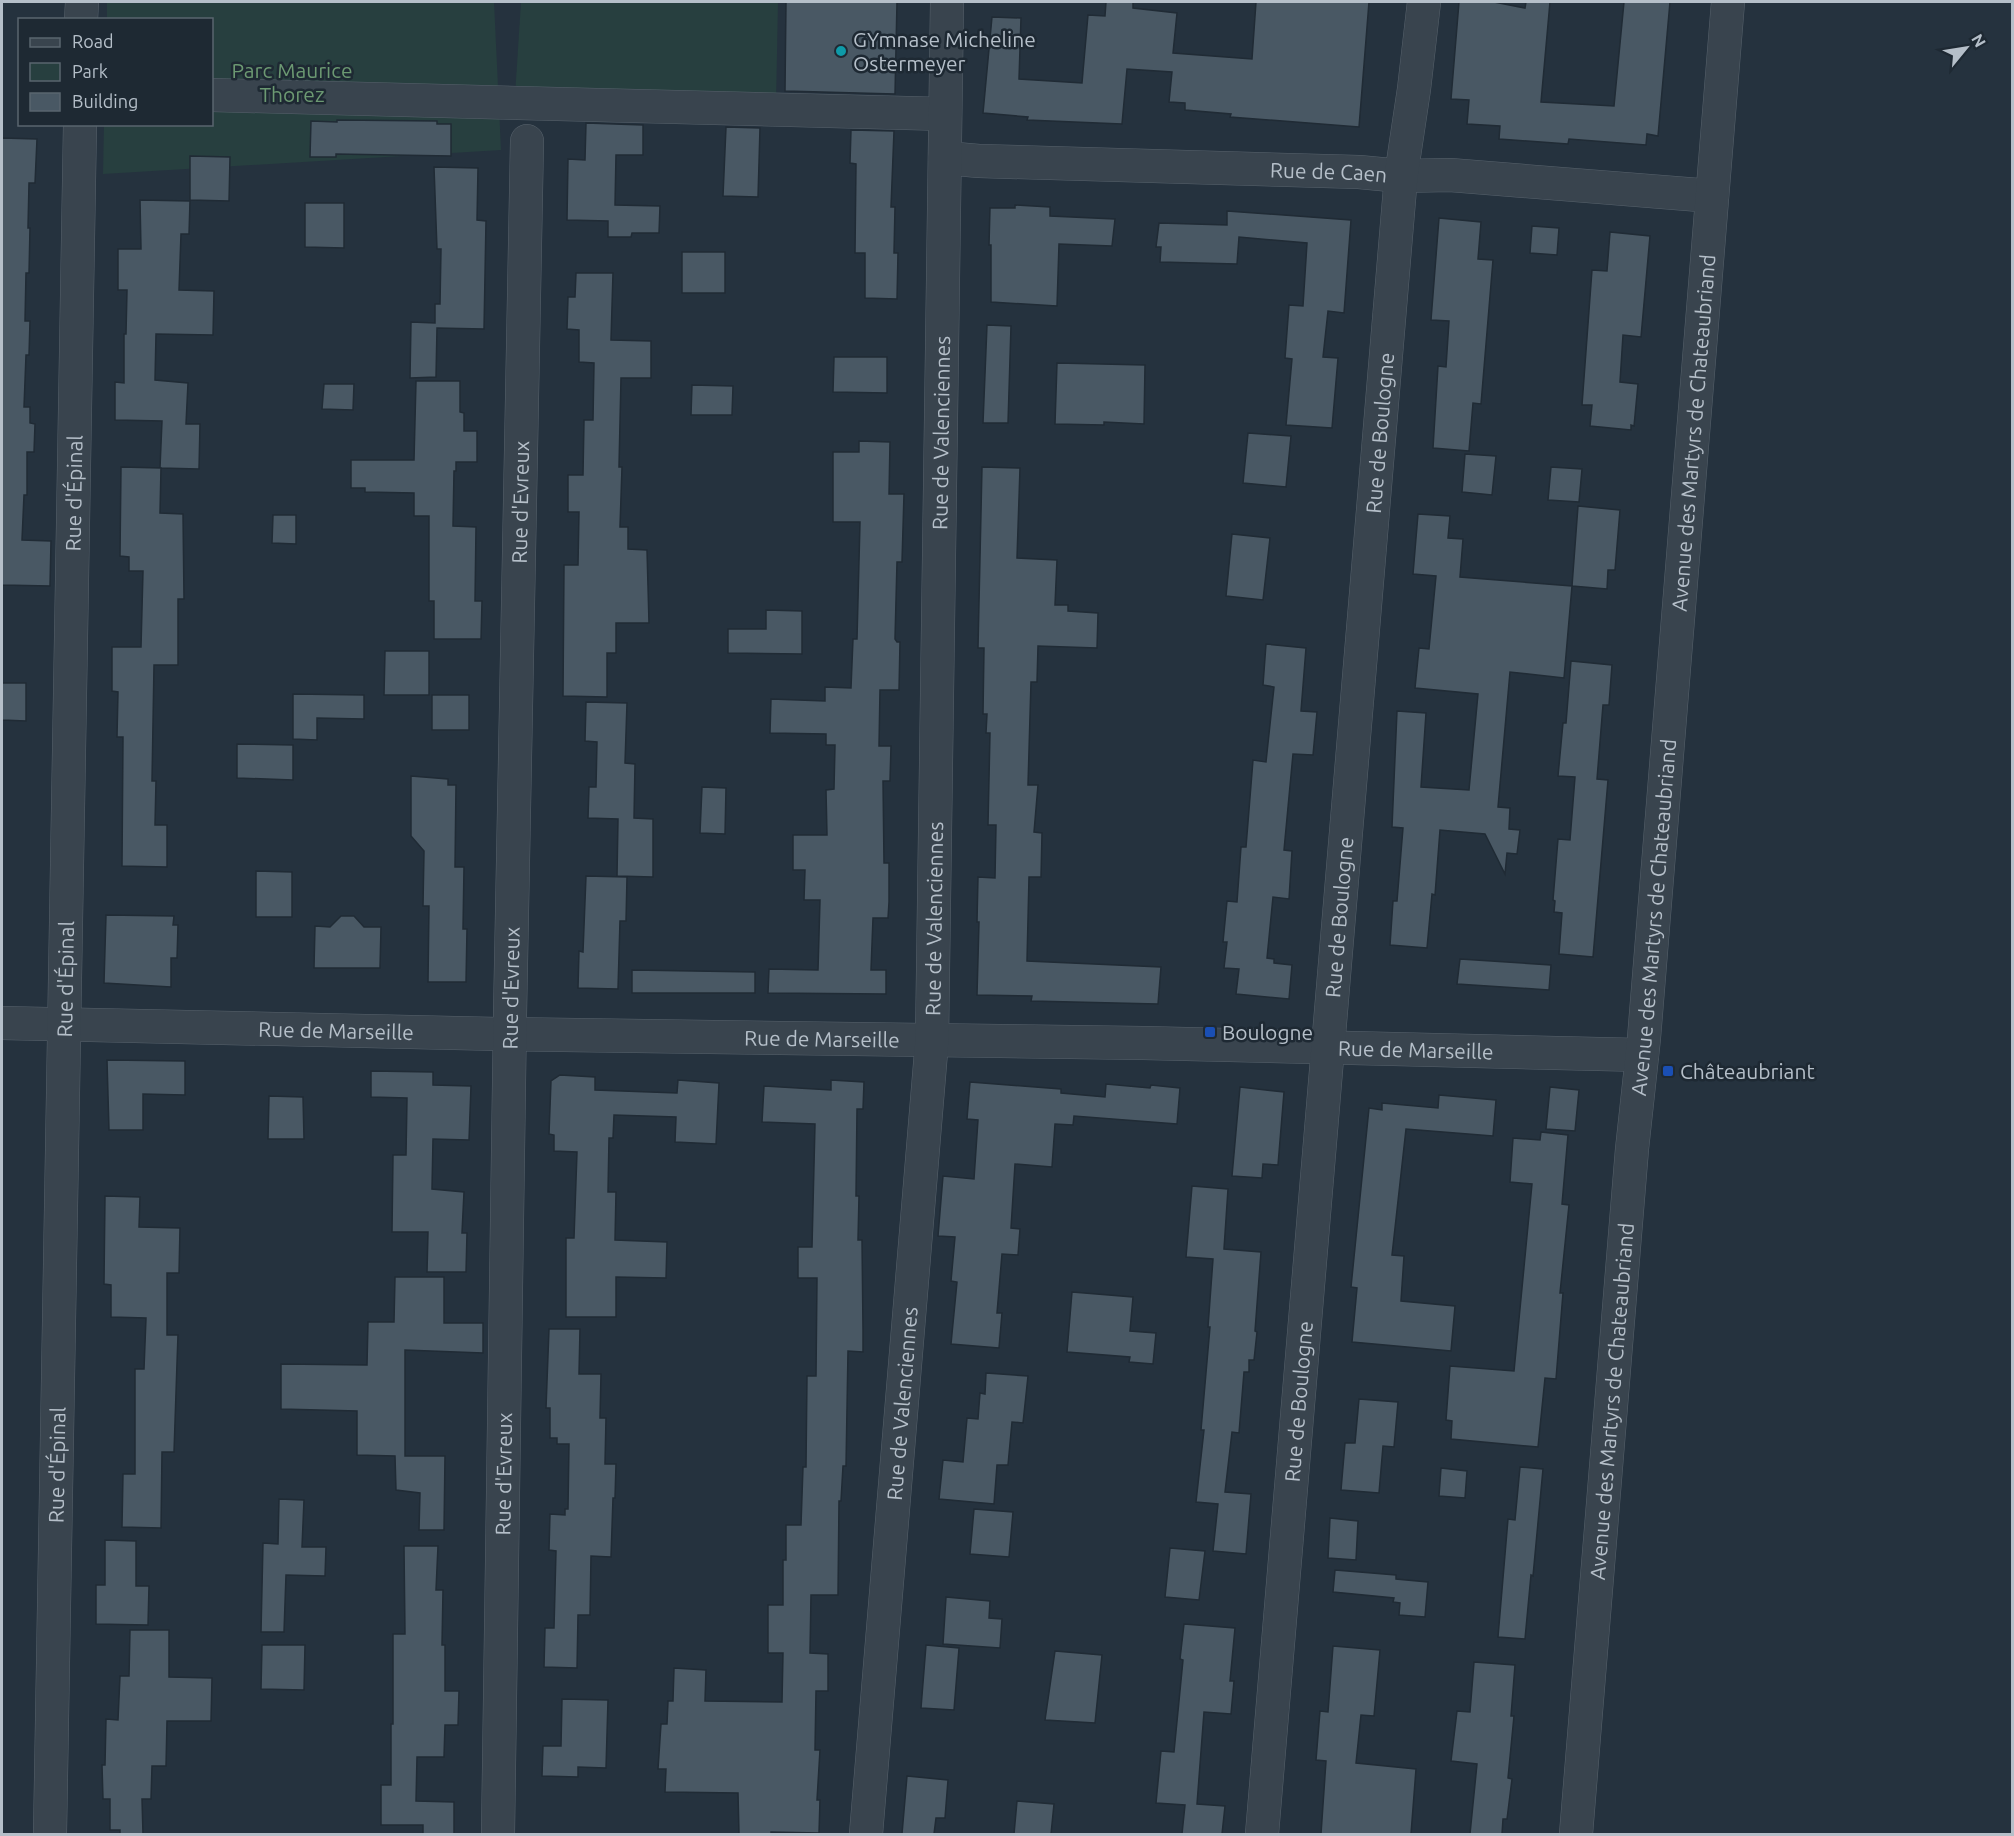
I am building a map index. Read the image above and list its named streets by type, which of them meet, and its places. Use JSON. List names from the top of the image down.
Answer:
{
  "streets": {
    "street": [
      "Rue de Caen",
      "Rue de Valenciennes",
      "Rue de Boulogne",
      "Avenue des Martyrs de Chateaubriand",
      "Rue d'Épinal",
      "Rue d'Evreux",
      "Rue de Marseille"
    ]
  },
  "crossings": [
    ["Rue de Caen", "Rue de Valenciennes"],
    ["Rue de Caen", "Rue de Boulogne"],
    ["Rue de Caen", "Avenue des Martyrs de Chateaubriand"],
    ["Rue de Valenciennes", "Rue de Marseille"],
    ["Rue de Boulogne", "Rue de Marseille"],
    ["Avenue des Martyrs de Chateaubriand", "Rue de Marseille"],
    ["Rue d'Épinal", "Rue de Marseille"],
    ["Rue d'Evreux", "Rue de Marseille"]
  ],
  "parks": ["Parc Maurice Thorez"],
  "places": {
    "other": ["GYmnase Micheline Ostermeyer"],
    "transit": ["Boulogne", "Châteaubriant"]
  },
  "legend": ["Road", "Park", "Building"],
  "north": "top right"
}
